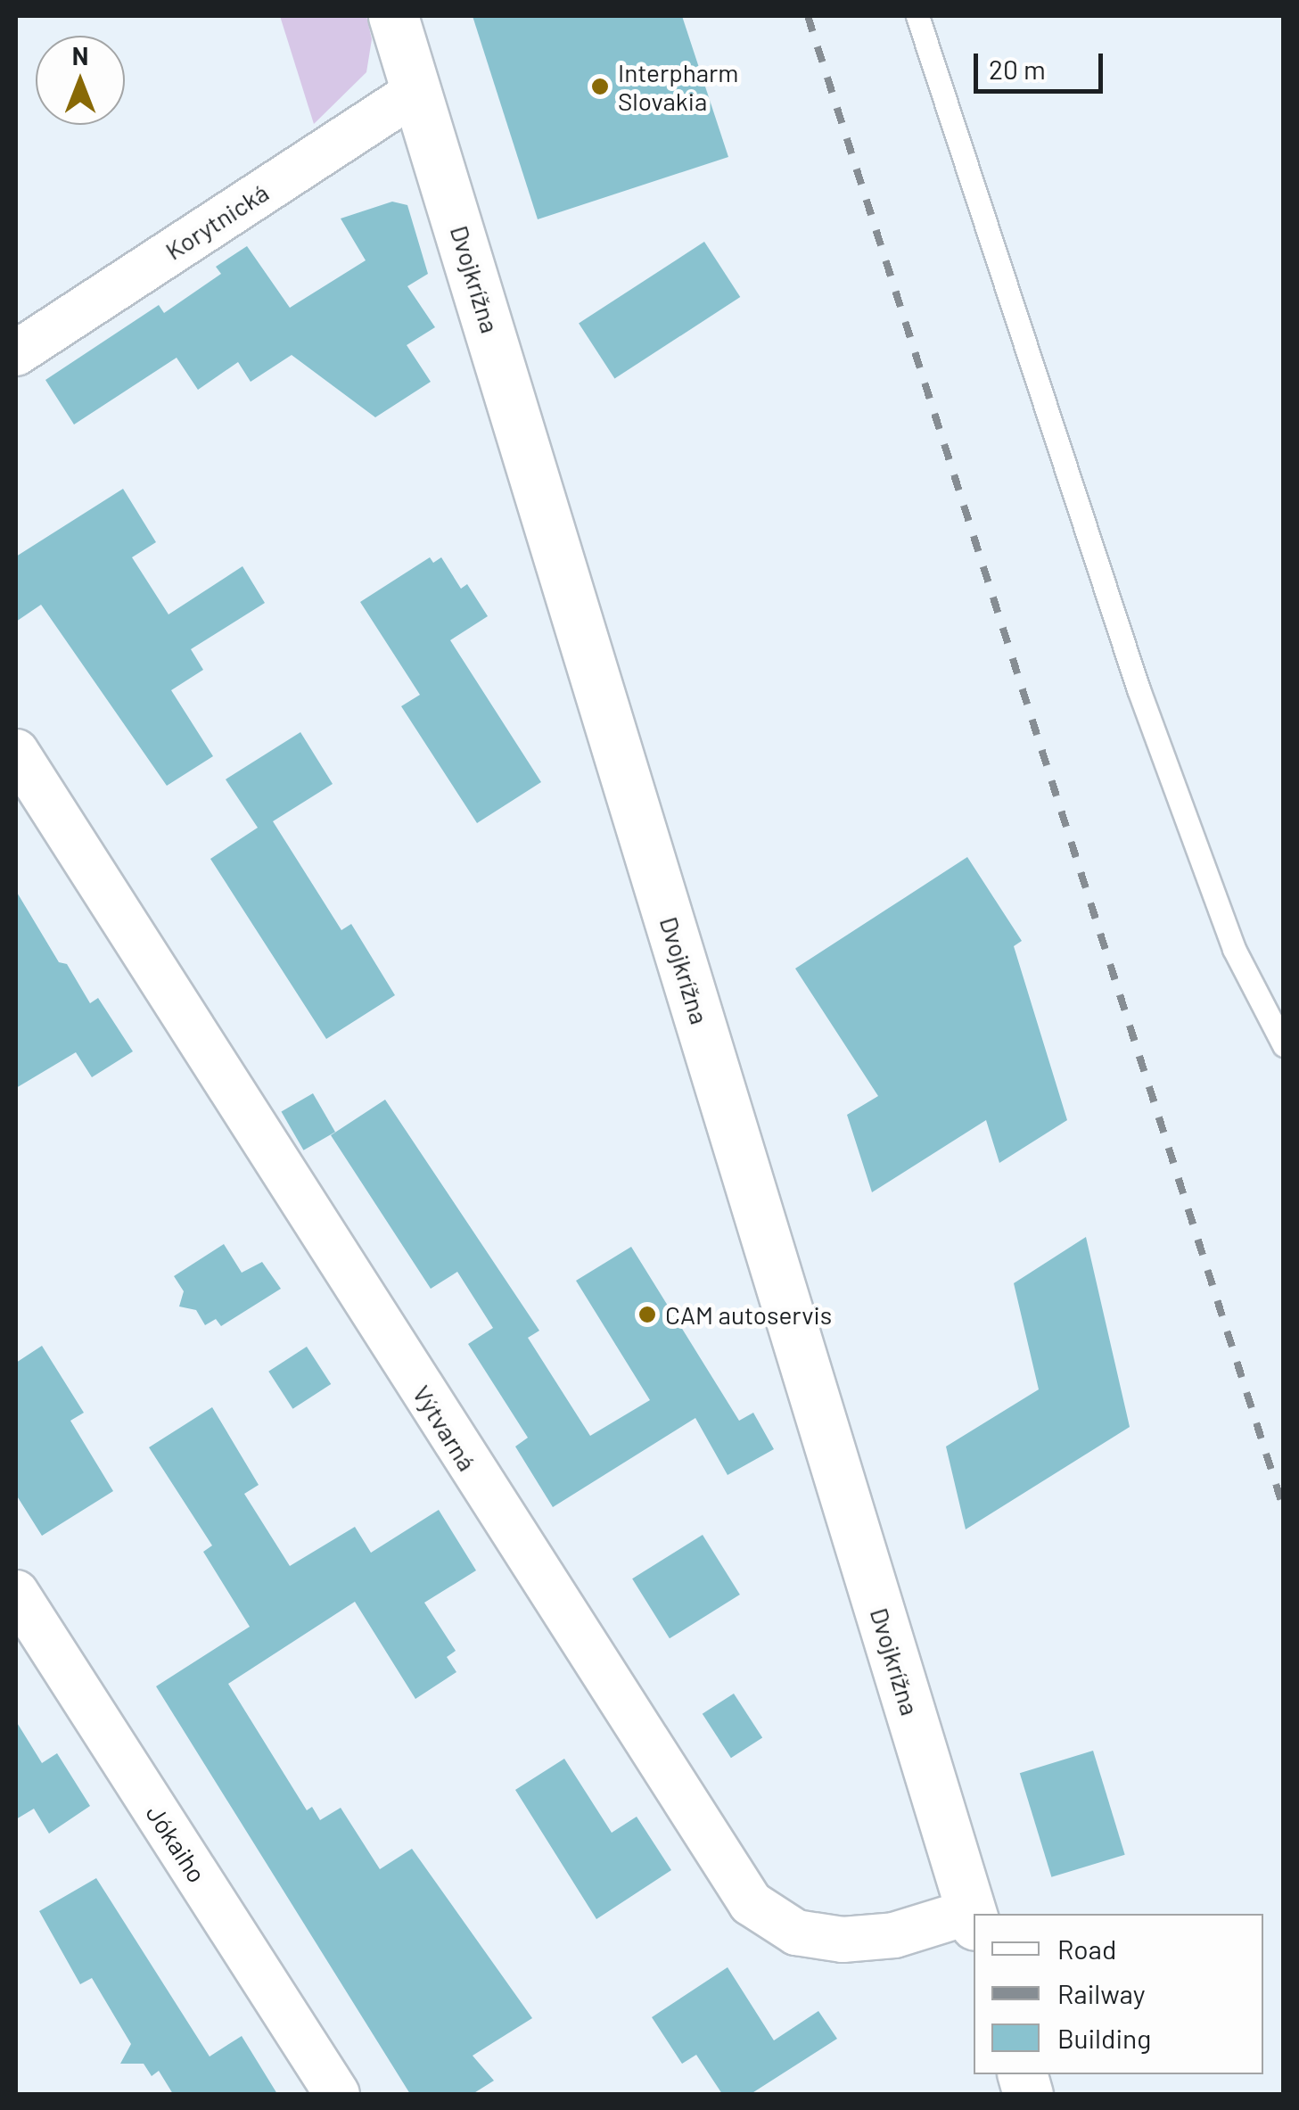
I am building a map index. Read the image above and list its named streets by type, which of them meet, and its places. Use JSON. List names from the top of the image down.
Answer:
{
  "streets": {
    "street": [
      "Korytnická",
      "Dvojkrížna",
      "Výtvarná",
      "Jókaiho"
    ]
  },
  "crossings": [
    ["Korytnická", "Dvojkrížna"],
    ["Dvojkrížna", "Výtvarná"]
  ],
  "places": ["Interpharm Slovakia", "CAM autoservis"],
  "legend": ["Road", "Railway", "Building"],
  "scale_bar": "20 m",
  "north": "top"
}
